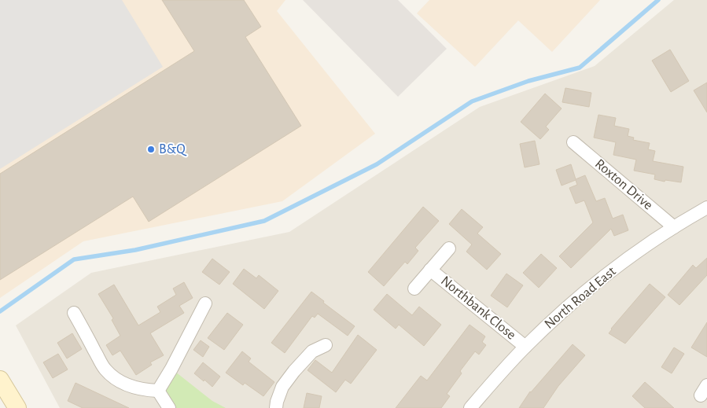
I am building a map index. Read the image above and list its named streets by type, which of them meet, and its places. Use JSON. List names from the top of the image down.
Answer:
{
  "streets": {
    "street": ["Roxton Drive", "North Road East", "Northbank Close"]
  },
  "crossings": [
    ["Roxton Drive", "North Road East"],
    ["North Road East", "Northbank Close"]
  ],
  "places": ["B&Q"]
}
